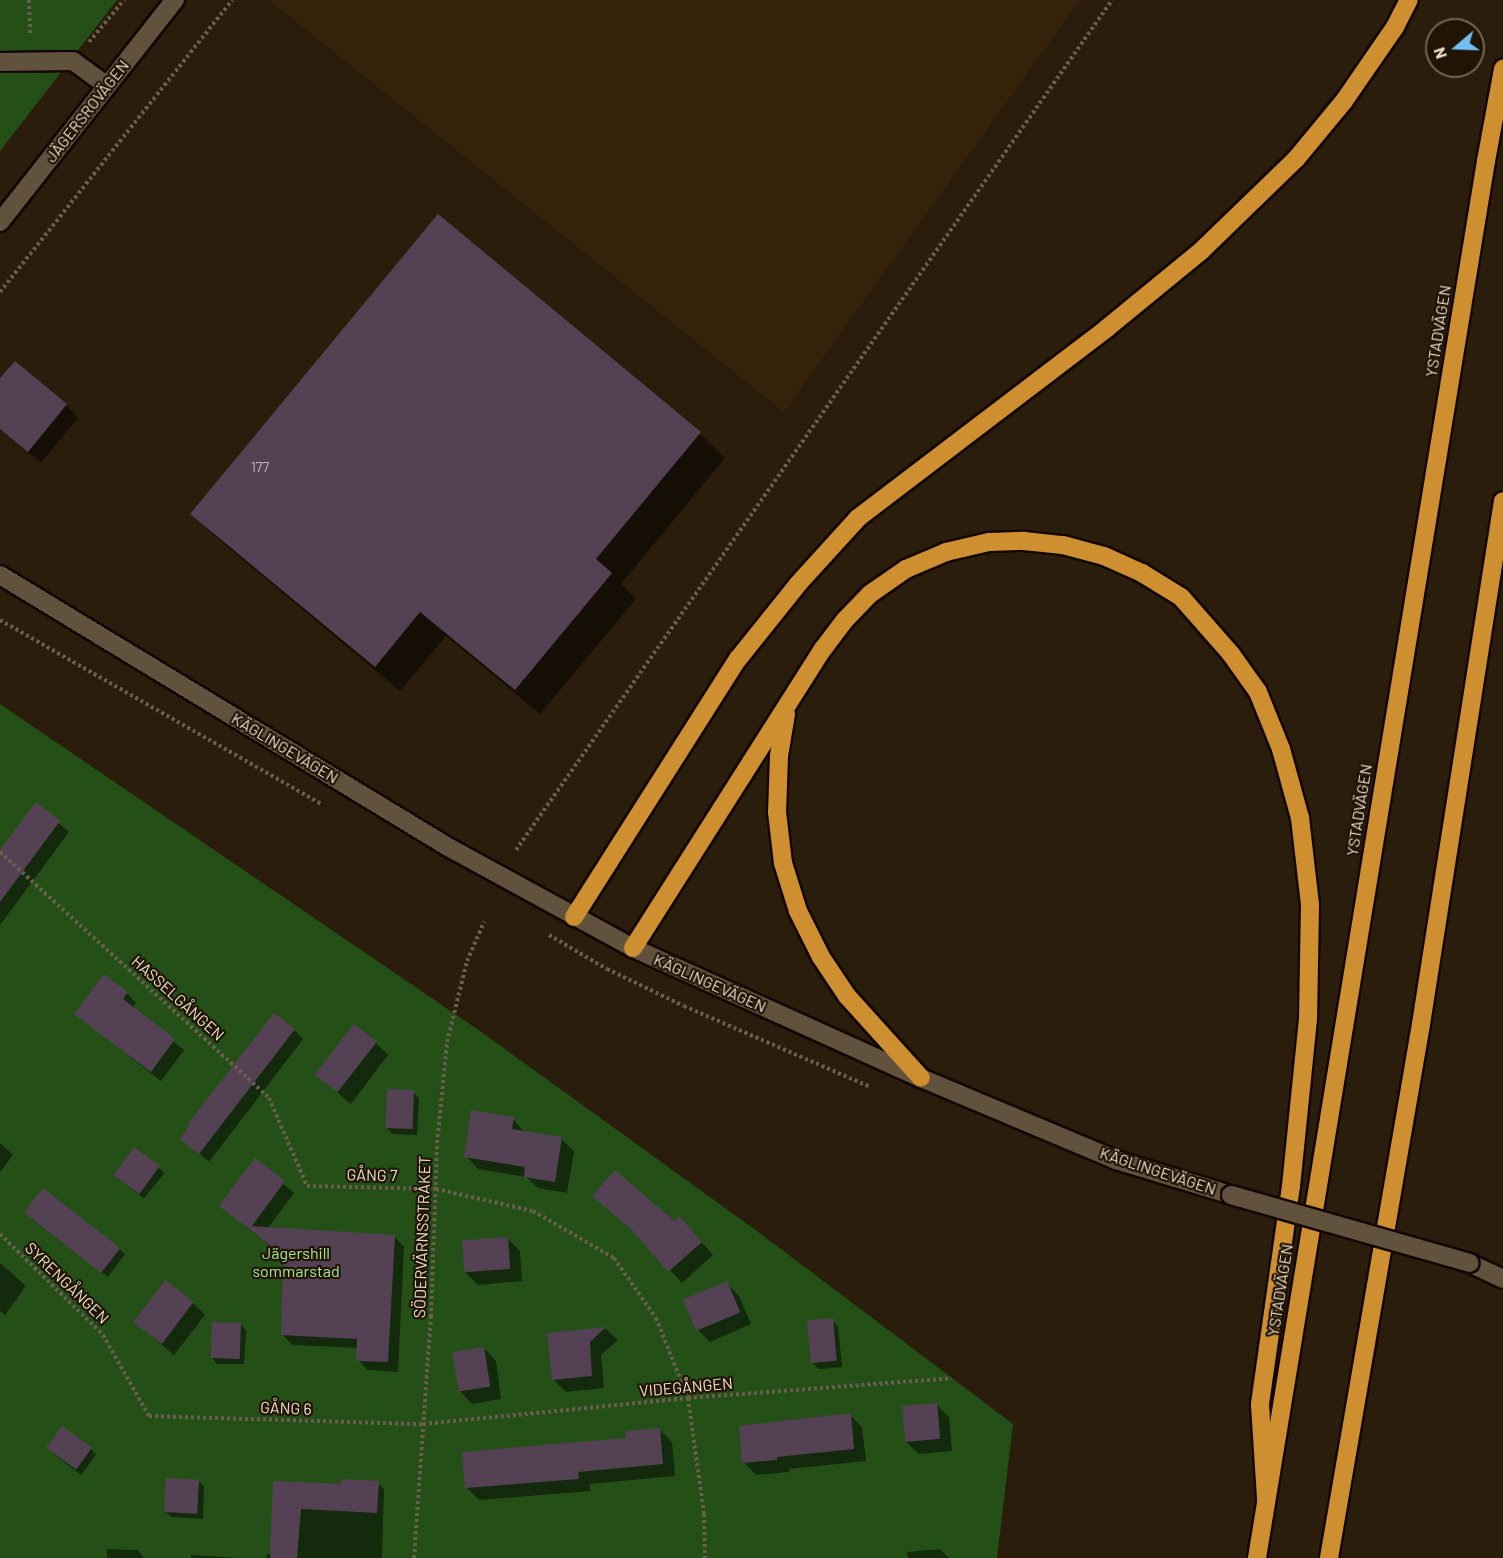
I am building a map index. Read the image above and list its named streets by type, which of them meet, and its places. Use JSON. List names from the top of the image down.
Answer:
{
  "streets": {
    "highway": ["YSTADVÄGEN"],
    "main road": ["JÄGERSROVÄGEN", "KÄGLINGEVÄGEN"],
    "path": [
      "HASSELGÅNGEN",
      "GÅNG 7",
      "SÖDERVÄRNSSTRÅKET",
      "SYRENGÅNGEN",
      "VIDEGÅNGEN",
      "GÅNG 6"
    ]
  },
  "crossings": [
    ["HASSELGÅNGEN", "GÅNG 7"],
    ["GÅNG 7", "SÖDERVÄRNSSTRÅKET"],
    ["GÅNG 7", "VIDEGÅNGEN"],
    ["SÖDERVÄRNSSTRÅKET", "VIDEGÅNGEN"],
    ["SÖDERVÄRNSSTRÅKET", "GÅNG 6"],
    ["SYRENGÅNGEN", "GÅNG 6"],
    ["VIDEGÅNGEN", "GÅNG 6"]
  ],
  "parks": ["Jägershill sommarstad"],
  "house_numbers": ["177"],
  "north": "left"
}
